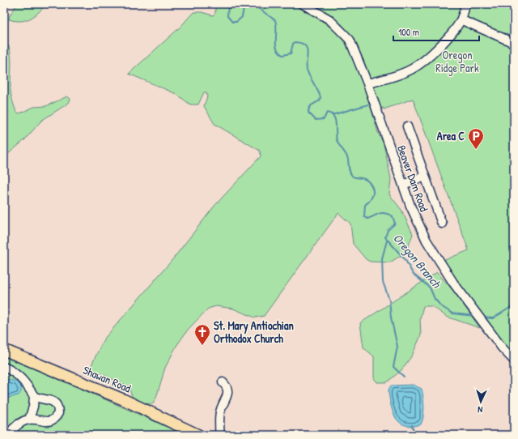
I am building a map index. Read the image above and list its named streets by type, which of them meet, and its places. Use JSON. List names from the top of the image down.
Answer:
{
  "streets": {
    "main road": ["Shawan Road"],
    "street": ["Beaver Dam Road"]
  },
  "water": ["Oregon Branch"],
  "parks": ["Oregon Ridge Park"],
  "places": {
    "parking": ["Area C"],
    "church": ["St. Mary Antiochian Orthodox Church"]
  },
  "scale_bar": "100 m",
  "north": "bottom"
}
